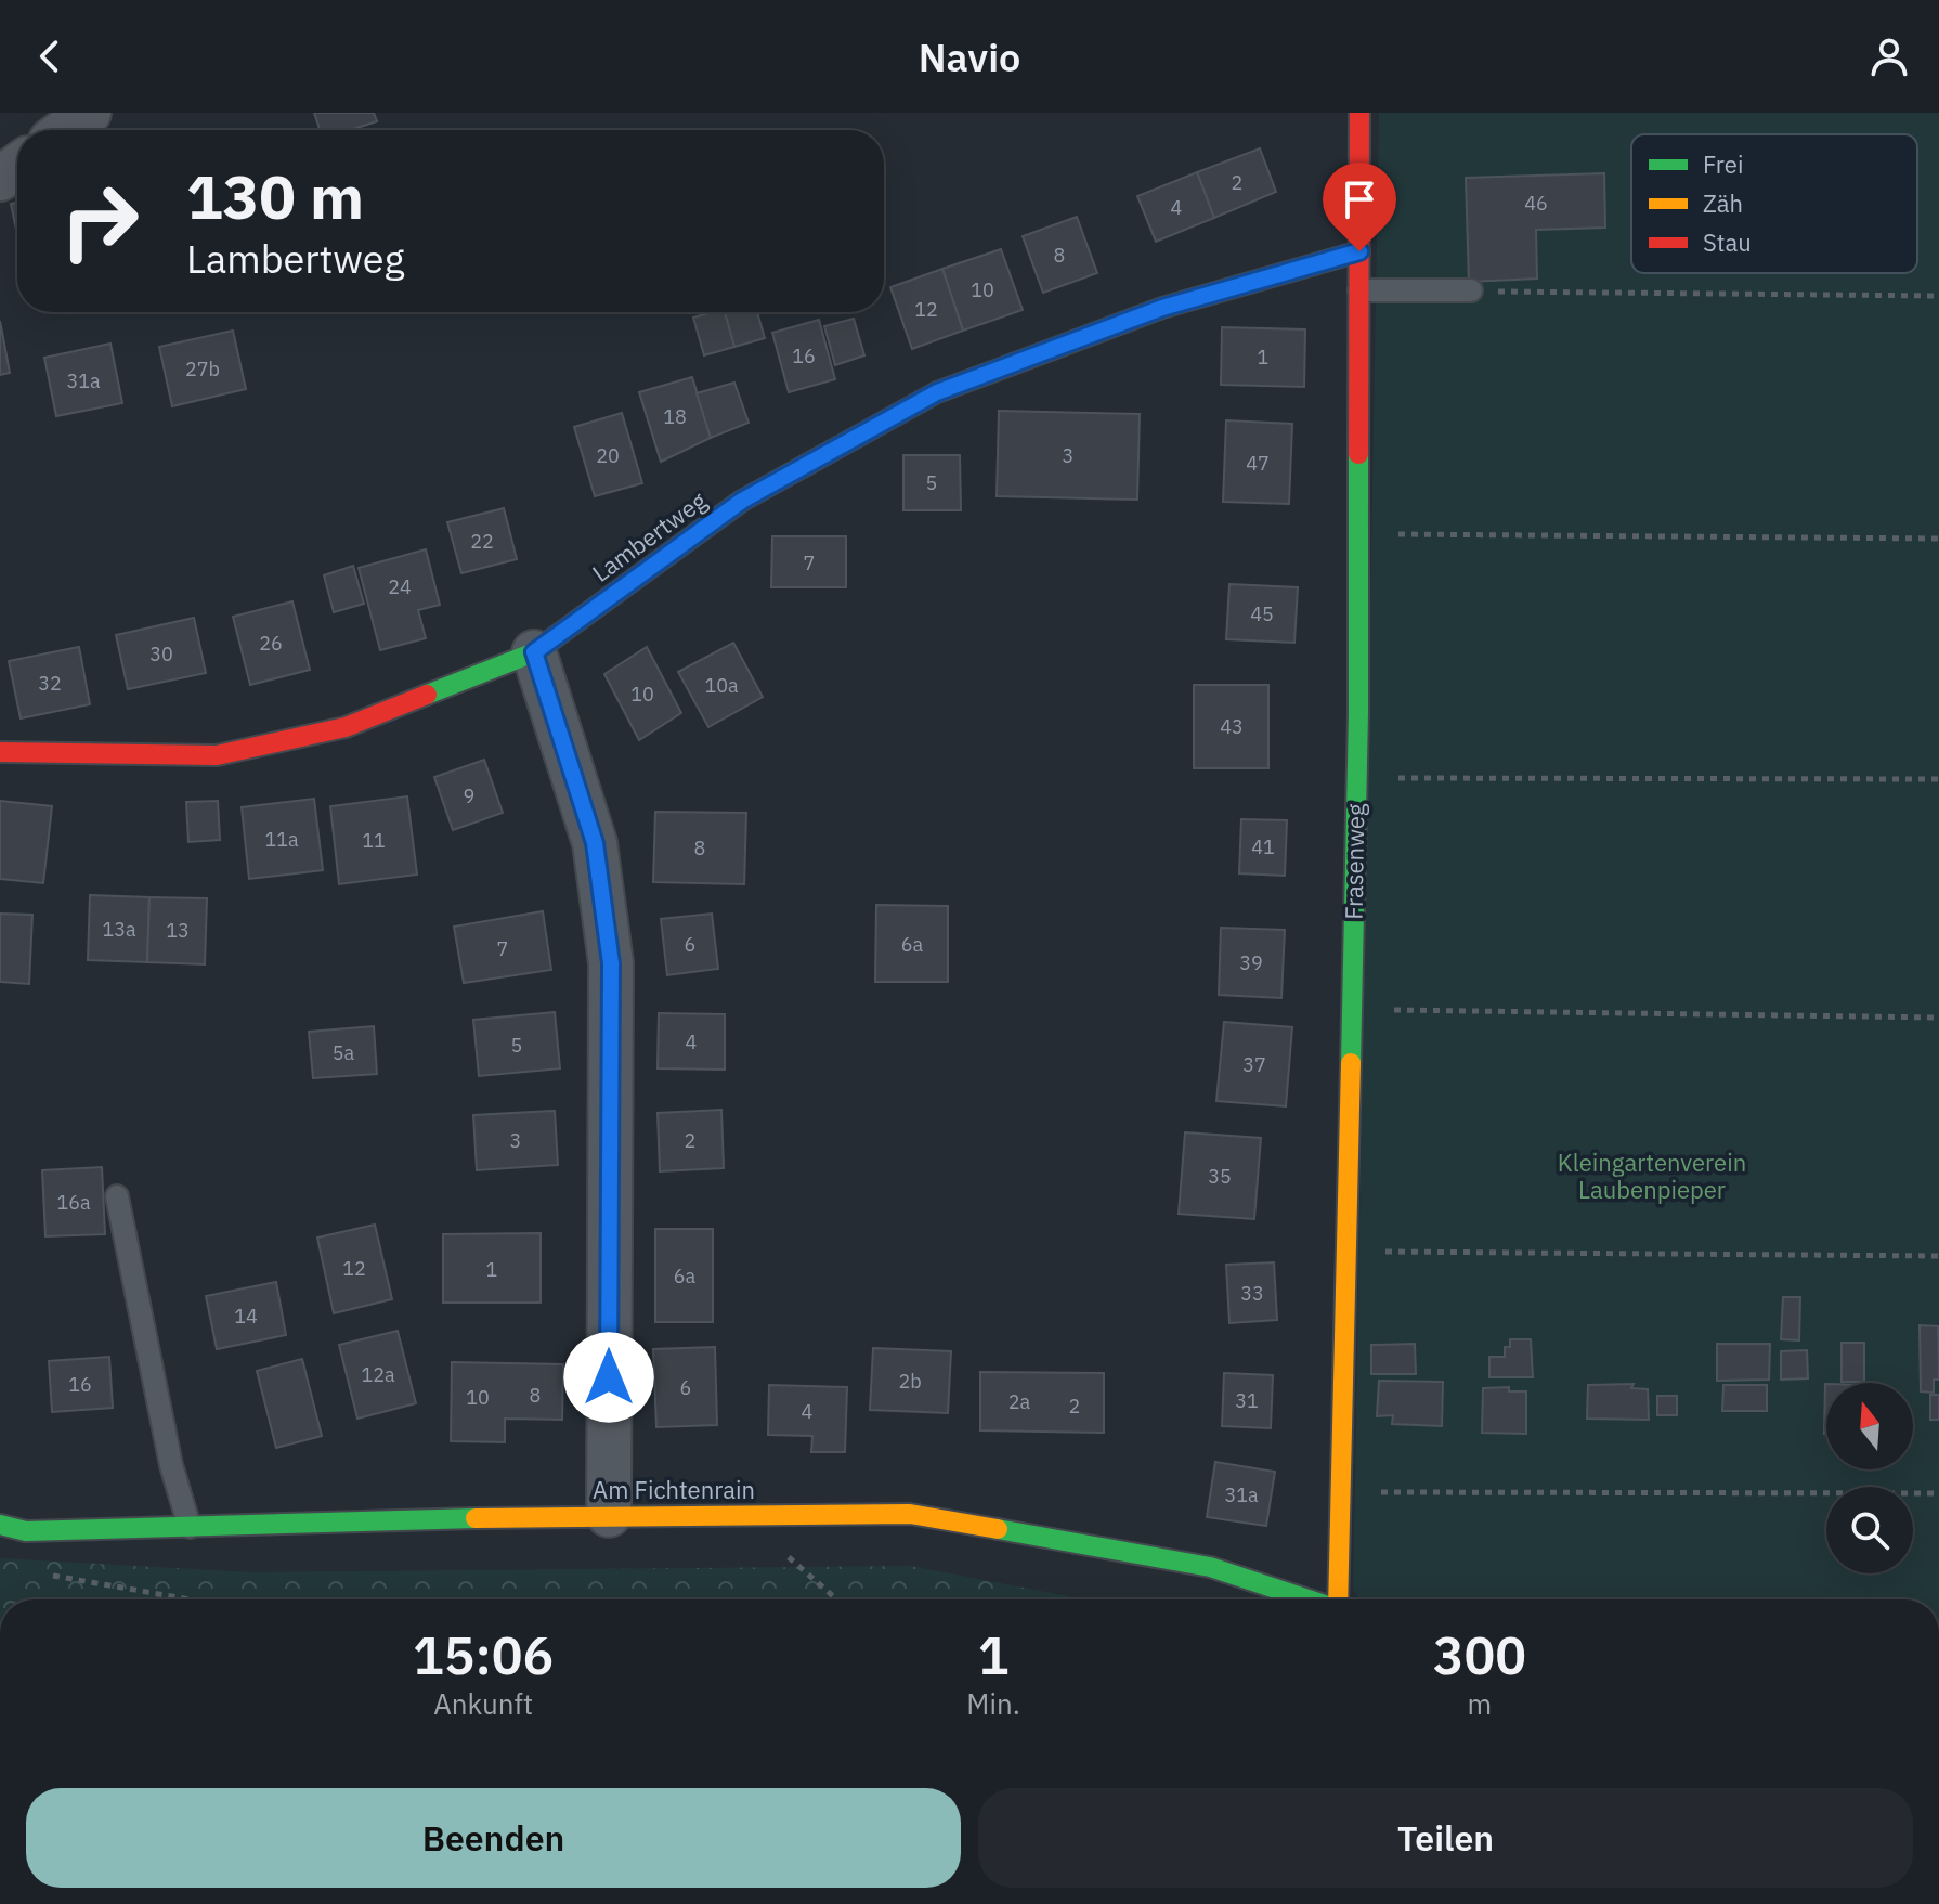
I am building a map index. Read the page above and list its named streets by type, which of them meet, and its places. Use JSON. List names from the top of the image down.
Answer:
{
  "streets": {
    "street": ["Lambertweg", "Frasenweg", "Am Fichtenrain"]
  },
  "crossings": [
    ["Lambertweg", "Frasenweg"]
  ],
  "parks": ["Kleingartenverein Laubenpieper"],
  "house_numbers": [
    "2",
    "46",
    "4",
    "8",
    "10",
    "12",
    "16",
    "1",
    "27b",
    "31a",
    "18",
    "20",
    "3",
    "47",
    "5",
    "22",
    "7",
    "24",
    "45",
    "26",
    "30",
    "32",
    "10a",
    "10",
    "43",
    "9",
    "11a",
    "11",
    "41",
    "8",
    "13a",
    "13",
    "6",
    "6a",
    "7",
    "39",
    "4",
    "5",
    "5a",
    "37",
    "3",
    "2",
    "35",
    "16a",
    "12",
    "1",
    "6a",
    "33",
    "14",
    "12a",
    "2b",
    "16",
    "6",
    "8",
    "10",
    "31",
    "2a",
    "2",
    "4",
    "31a"
  ],
  "legend": ["Frei", "Zäh", "Stau"],
  "north": "top",
  "page": {
    "header": "Navio",
    "turn": ["130 m", "Lambertweg"],
    "eta": [
      "15:06",
      "Ankunft",
      "1",
      "Min.",
      "300",
      "m"
    ],
    "buttons": ["Beenden", "Teilen"]
  }
}
